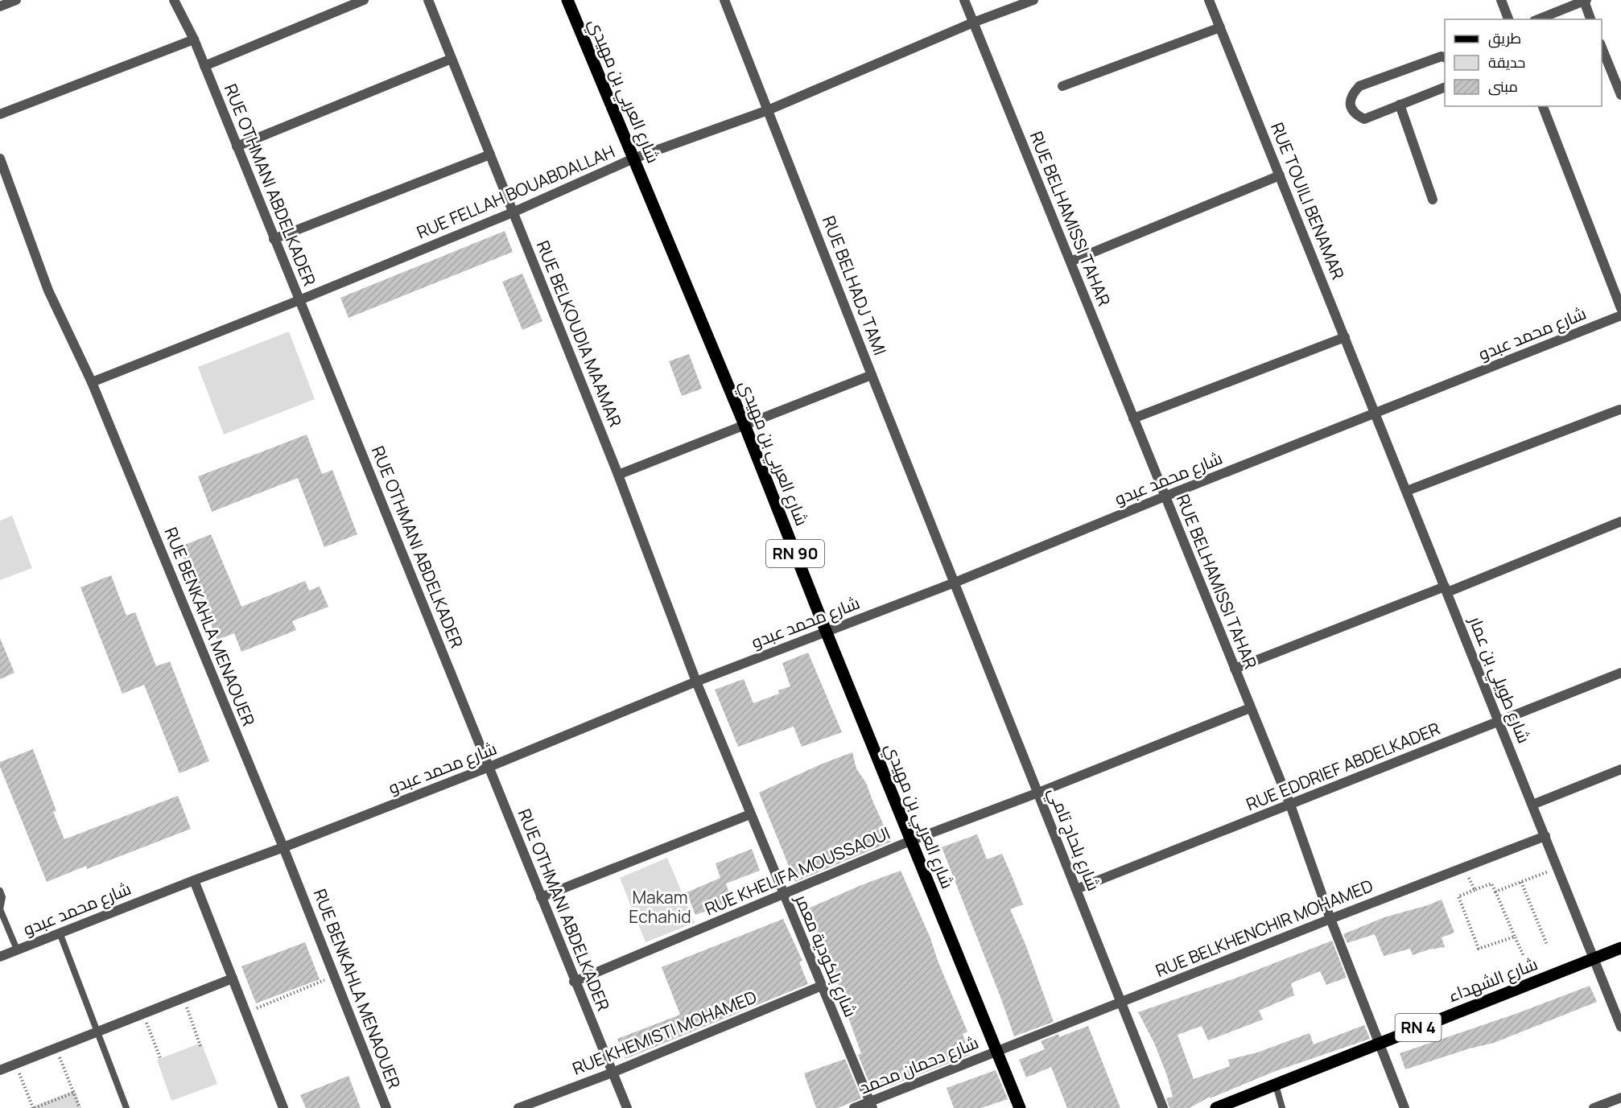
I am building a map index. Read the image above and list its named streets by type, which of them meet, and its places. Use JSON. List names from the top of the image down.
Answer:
{
  "streets": {
    "main road": [
      "شارع العربي بن مهيدي",
      "RN 90",
      "شارع الشهداء",
      "RN 4"
    ],
    "street": [
      "RUE OTHMANI ABDELKADER",
      "RUE FELLAH BOUABDALLAH",
      "RUE TOUILI BENAMAR",
      "RUE BELHAMISSI TAHAR",
      "RUE BELHADJ TAMI",
      "RUE BELKOUDIA MAAMAR",
      "شارع محمد عبدو",
      "RUE BENKAHLA MENAOUER",
      "شارع طويلي بن عمار",
      "RUE EDDRIEF ABDELKADER",
      "شارع بلحاج تامي",
      "RUE KHELIFA MOUSSAOUI",
      "RUE BELKHENCHIR MOHAMED",
      "شارع بلكودية معمر",
      "RUE KHEMISTI MOHAMED",
      "شارع دحمان محمد"
    ]
  },
  "crossings": [
    ["شارع العربي بن مهيدي", "RUE FELLAH BOUABDALLAH"],
    ["شارع العربي بن مهيدي", "شارع محمد عبدو"],
    ["شارع العربي بن مهيدي", "RUE KHELIFA MOUSSAOUI"],
    ["شارع العربي بن مهيدي", "RUE BELKHENCHIR MOHAMED"],
    ["شارع العربي بن مهيدي", "شارع دحمان محمد"],
    ["RUE OTHMANI ABDELKADER", "RUE FELLAH BOUABDALLAH"],
    ["RUE OTHMANI ABDELKADER", "شارع محمد عبدو"],
    ["RUE OTHMANI ABDELKADER", "RUE KHELIFA MOUSSAOUI"],
    ["RUE OTHMANI ABDELKADER", "RUE KHEMISTI MOHAMED"],
    ["RUE FELLAH BOUABDALLAH", "RUE BELHAMISSI TAHAR"],
    ["RUE FELLAH BOUABDALLAH", "RUE BELHADJ TAMI"],
    ["RUE FELLAH BOUABDALLAH", "RUE BELKOUDIA MAAMAR"],
    ["RUE FELLAH BOUABDALLAH", "RUE BENKAHLA MENAOUER"],
    ["RUE TOUILI BENAMAR", "شارع محمد عبدو"],
    ["RUE TOUILI BENAMAR", "شارع طويلي بن عمار"],
    ["RUE BELHAMISSI TAHAR", "شارع محمد عبدو"],
    ["RUE BELHAMISSI TAHAR", "RUE EDDRIEF ABDELKADER"],
    ["RUE BELHAMISSI TAHAR", "RUE KHELIFA MOUSSAOUI"],
    ["RUE BELHAMISSI TAHAR", "RUE BELKHENCHIR MOHAMED"],
    ["RUE BELHAMISSI TAHAR", "شارع الشهداء"],
    ["RUE BELHADJ TAMI", "شارع محمد عبدو"],
    ["RUE BELHADJ TAMI", "شارع بلحاج تامي"],
    ["RUE BELKOUDIA MAAMAR", "شارع محمد عبدو"],
    ["RUE BELKOUDIA MAAMAR", "شارع بلكودية معمر"],
    ["شارع محمد عبدو", "RUE BENKAHLA MENAOUER"],
    ["شارع محمد عبدو", "شارع طويلي بن عمار"],
    ["شارع محمد عبدو", "شارع بلحاج تامي"],
    ["شارع محمد عبدو", "شارع بلكودية معمر"],
    ["شارع طويلي بن عمار", "RUE EDDRIEF ABDELKADER"],
    ["شارع طويلي بن عمار", "RUE BELKHENCHIR MOHAMED"],
    ["شارع طويلي بن عمار", "شارع الشهداء"],
    ["RUE EDDRIEF ABDELKADER", "شارع بلحاج تامي"],
    ["شارع بلحاج تامي", "RUE KHELIFA MOUSSAOUI"],
    ["شارع بلحاج تامي", "RUE BELKHENCHIR MOHAMED"],
    ["RUE KHELIFA MOUSSAOUI", "شارع بلكودية معمر"],
    ["RUE BELKHENCHIR MOHAMED", "شارع دحمان محمد"],
    ["شارع بلكودية معمر", "RUE KHEMISTI MOHAMED"],
    ["شارع بلكودية معمر", "شارع دحمان محمد"]
  ],
  "parks": ["Makam Echahid"],
  "legend": ["طريق", "حديقة", "مبنى"]
}
